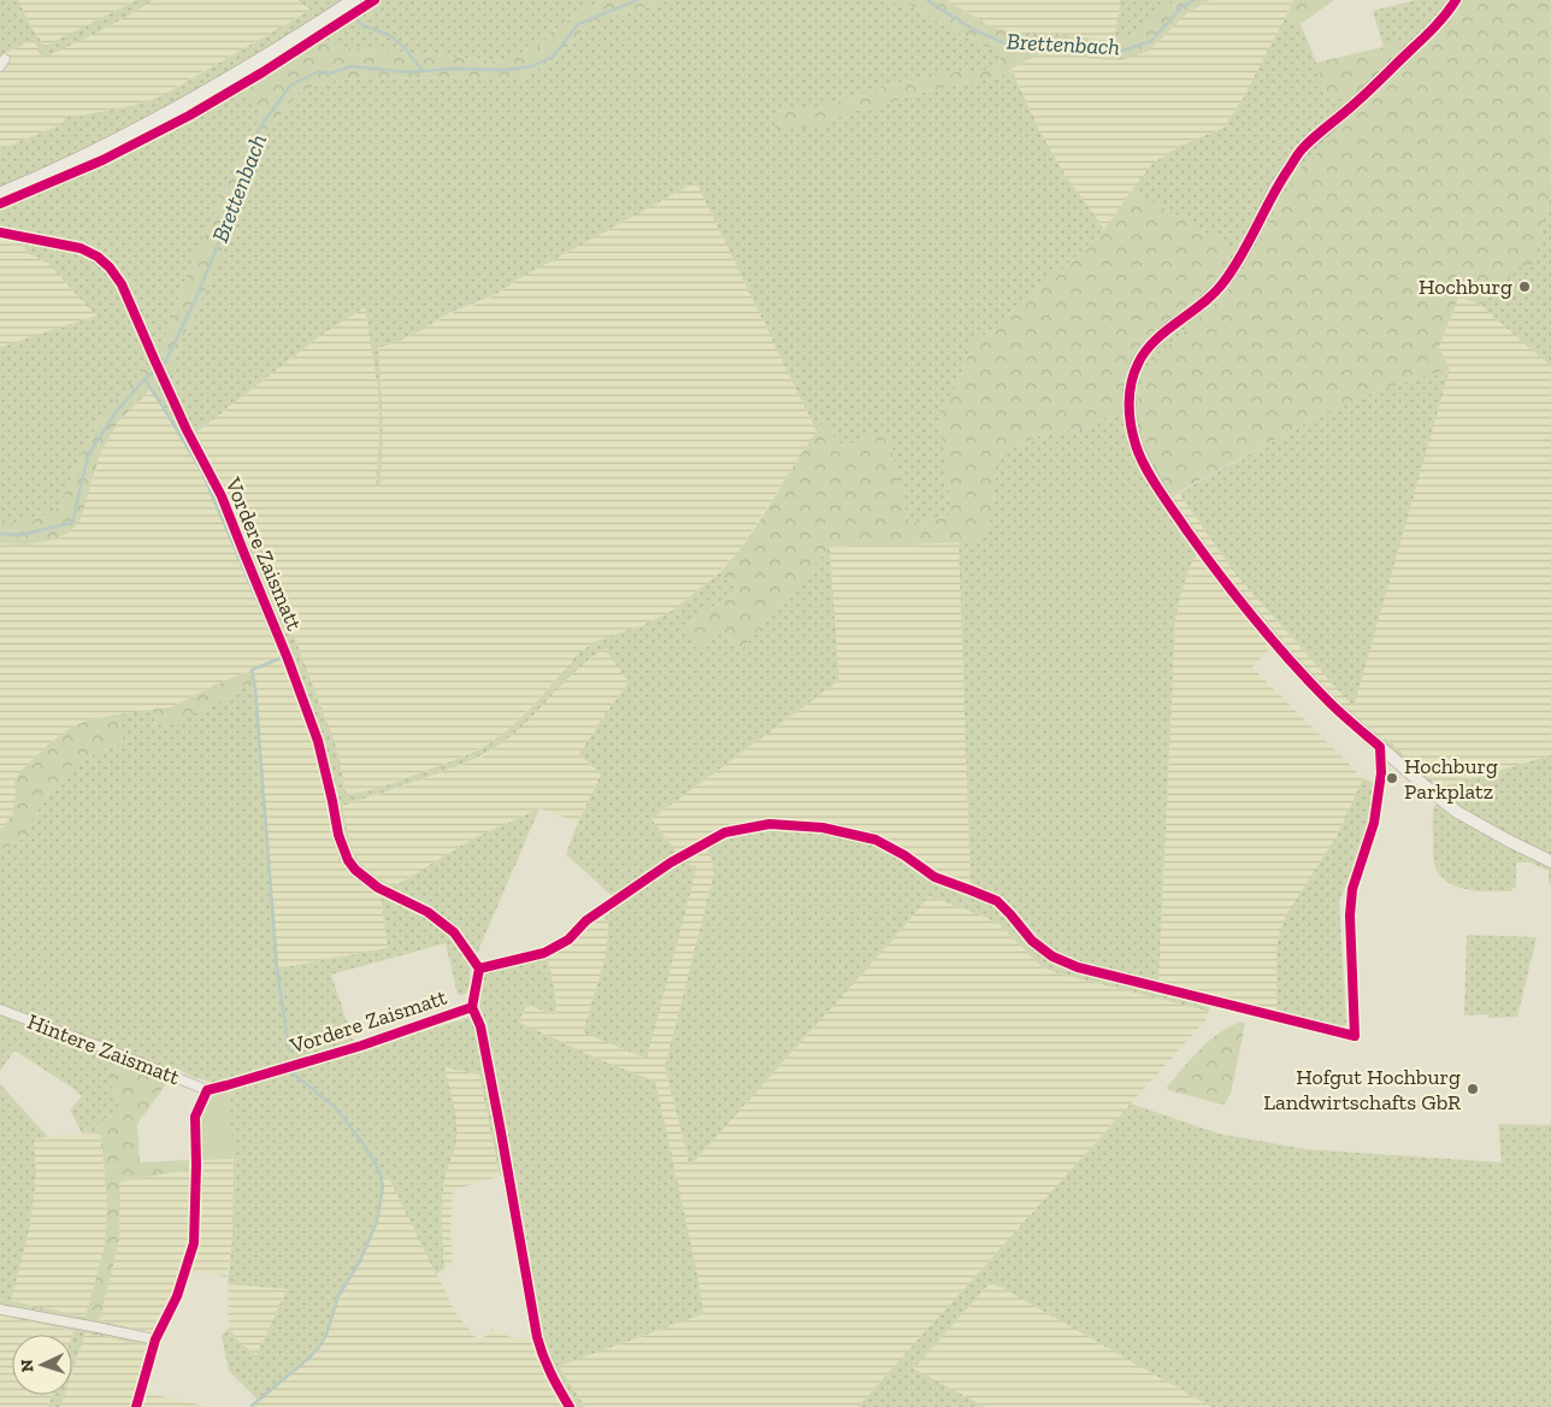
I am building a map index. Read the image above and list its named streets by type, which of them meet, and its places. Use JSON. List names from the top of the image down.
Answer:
{
  "streets": {
    "street": ["Vordere Zaismatt", "Hintere Zaismatt"]
  },
  "crossings": [
    ["Vordere Zaismatt", "Hintere Zaismatt"]
  ],
  "water": ["Brettenbach"],
  "places": ["Hochburg", "Hochburg Parkplatz", "Hofgut Hochburg Landwirtschafts GbR"],
  "north": "left"
}
